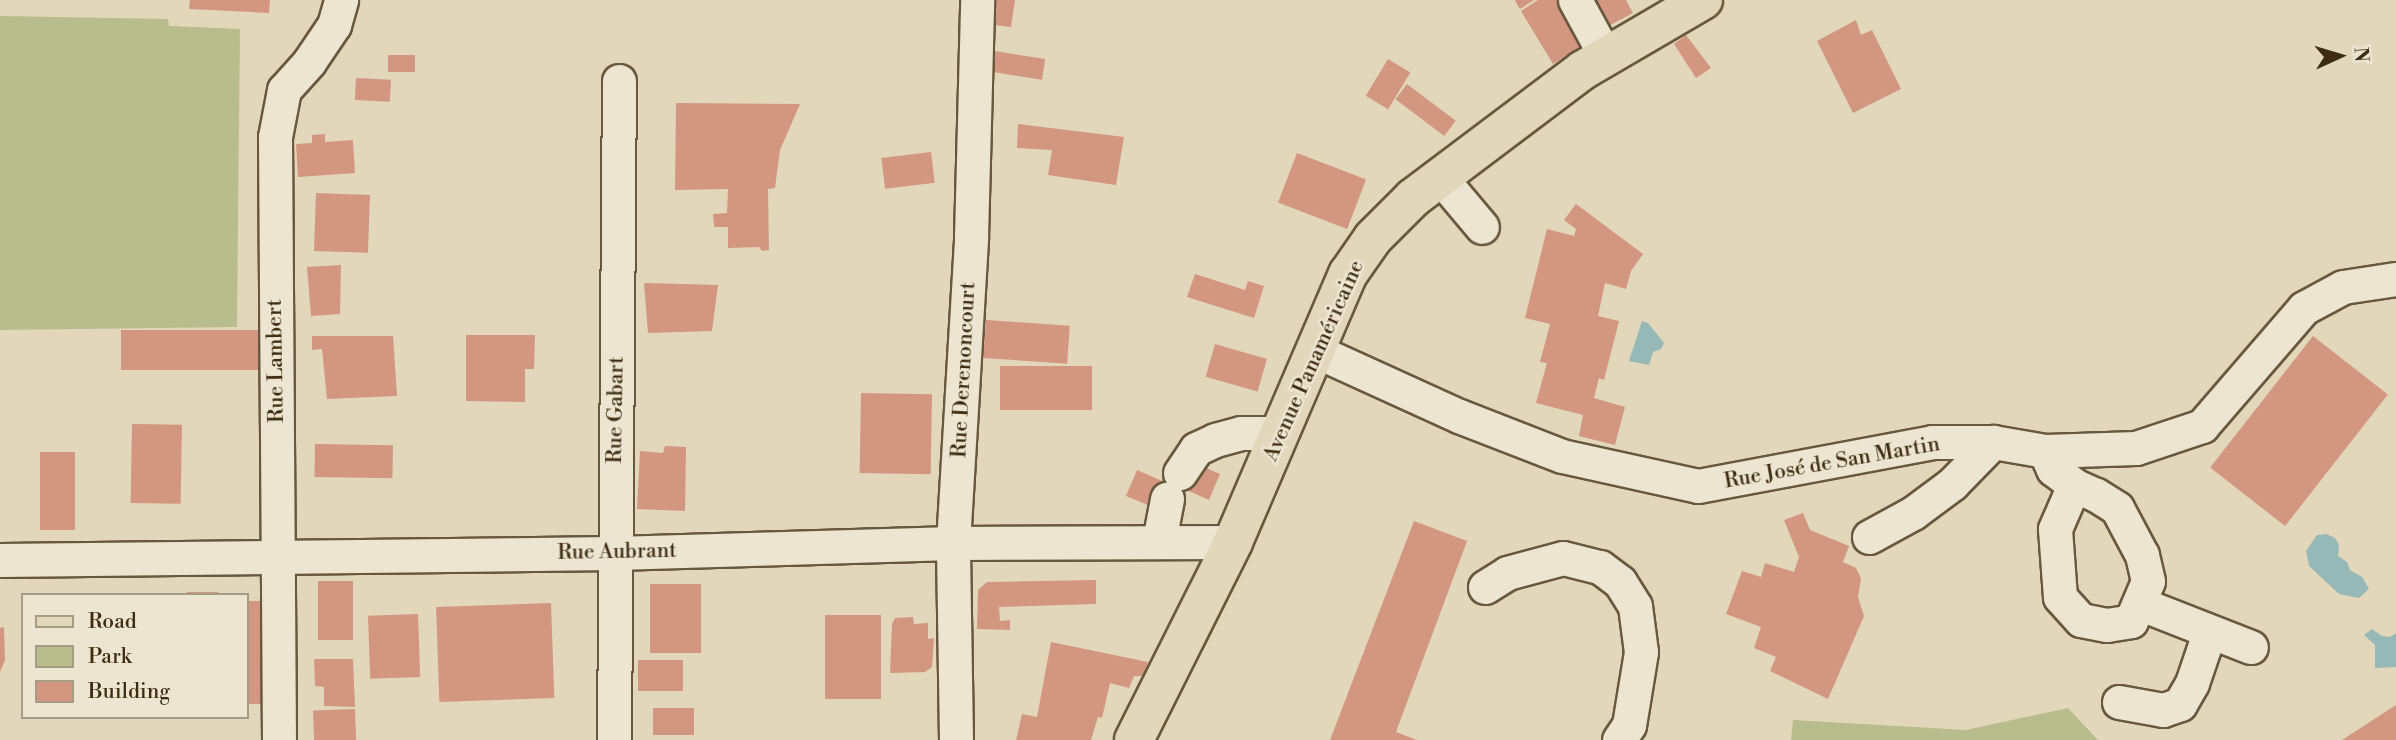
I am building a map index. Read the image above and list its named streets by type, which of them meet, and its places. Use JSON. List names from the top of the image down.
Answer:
{
  "streets": {
    "main road": ["Avenue Panaméricaine"],
    "street": [
      "Rue Lambert",
      "Rue Derenoncourt",
      "Rue Gabart",
      "Rue José de San Martin",
      "Rue Aubrant"
    ]
  },
  "crossings": [
    ["Rue Lambert", "Rue Aubrant"],
    ["Avenue Panaméricaine", "Rue José de San Martin"],
    ["Avenue Panaméricaine", "Rue Aubrant"],
    ["Rue Derenoncourt", "Rue Aubrant"],
    ["Rue Gabart", "Rue Aubrant"]
  ],
  "legend": ["Road", "Park", "Building"],
  "north": "right"
}
